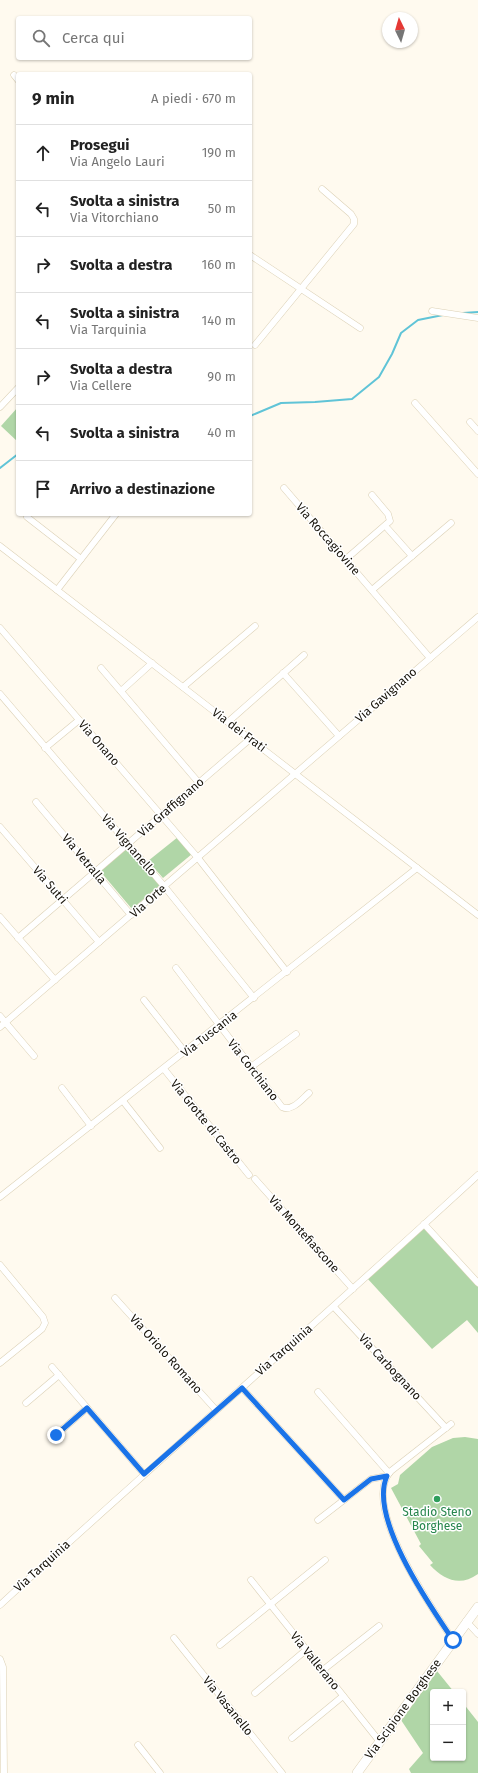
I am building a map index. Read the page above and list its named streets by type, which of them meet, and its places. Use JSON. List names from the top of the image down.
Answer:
{
  "streets": {
    "main road": ["Via Scipione Borghese"],
    "street": [
      "Via Roccagiovine",
      "Via Gavignano",
      "Via dei Frati",
      "Via Onano",
      "Via Graffignano",
      "Via Vignanello",
      "Via Vetralla",
      "Via Sutri",
      "Via Orte",
      "Via Tuscania",
      "Via Corchiano",
      "Via Grotte di Castro",
      "Via Montefiascone",
      "Via Tarquinia",
      "Via Oriolo Romano",
      "Via Carbognano",
      "Via Vallerano",
      "Via Vasanello"
    ]
  },
  "crossings": [
    ["Via Roccagiovine", "Via Gavignano"],
    ["Via Gavignano", "Via dei Frati"],
    ["Via Gavignano", "Via Orte"],
    ["Via dei Frati", "Via Graffignano"],
    ["Via dei Frati", "Via Orte"],
    ["Via dei Frati", "Via Tuscania"],
    ["Via Onano", "Via Graffignano"],
    ["Via Onano", "Via Orte"],
    ["Via Onano", "Via Tuscania"],
    ["Via Graffignano", "Via Vignanello"],
    ["Via Graffignano", "Via Vetralla"],
    ["Via Graffignano", "Via Sutri"],
    ["Via Vignanello", "Via Orte"],
    ["Via Vignanello", "Via Tuscania"],
    ["Via Vetralla", "Via Orte"],
    ["Via Sutri", "Via Orte"],
    ["Via Tuscania", "Via Corchiano"],
    ["Via Tuscania", "Via Grotte di Castro"],
    ["Via Montefiascone", "Via Tarquinia"],
    ["Via Tarquinia", "Via Oriolo Romano"],
    ["Via Tarquinia", "Via Carbognano"],
    ["Via Vallerano", "Via Scipione Borghese"]
  ],
  "places": ["Stadio Steno Borghese"],
  "north": "top",
  "page": {
    "search": "Cerca qui",
    "heading": ["9 min", "A piedi · 670 m"],
    "list": [
      ["Prosegui", "Via Angelo Lauri", "190 m"],
      ["Svolta a sinistra", "Via Vitorchiano", "50 m"],
      ["Svolta a destra", "160 m"],
      ["Svolta a sinistra", "Via Tarquinia", "140 m"],
      ["Svolta a destra", "Via Cellere", "90 m"],
      ["Svolta a sinistra", "40 m"],
      "Arrivo a destinazione"
    ],
    "map_buttons": ["+", "−"]
  }
}
